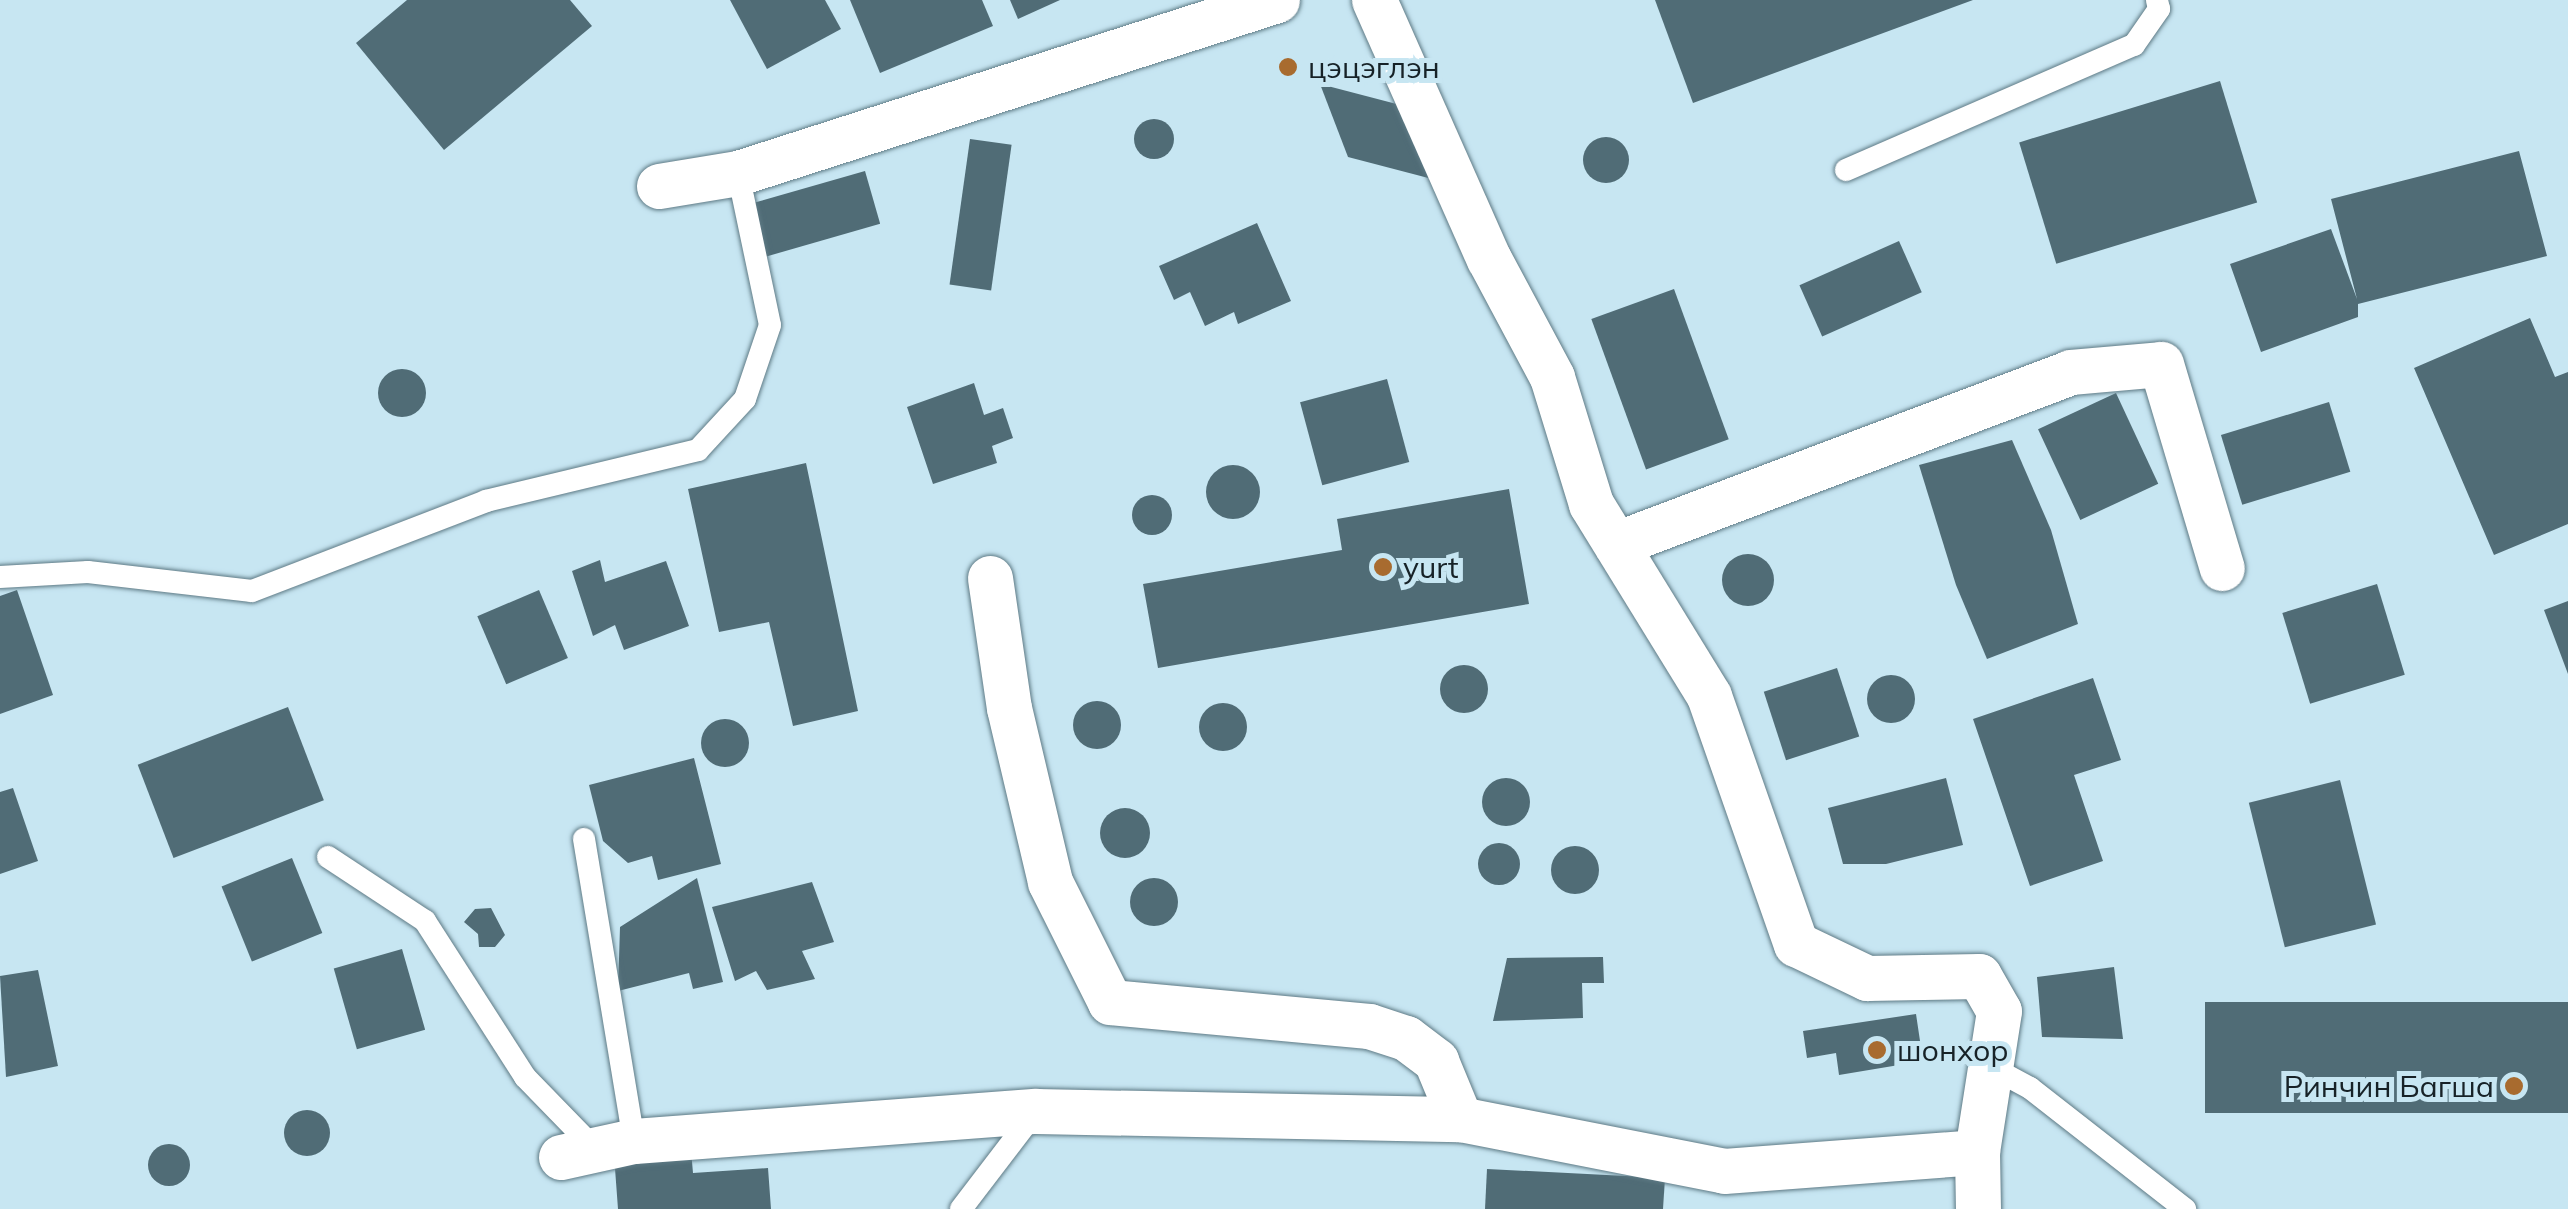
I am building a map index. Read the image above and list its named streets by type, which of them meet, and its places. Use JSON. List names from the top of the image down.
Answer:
{
  "places": [
    "цэцэглэн",
    "yurt",
    "шонхор",
    "Ринчин Багша"
  ]
}
